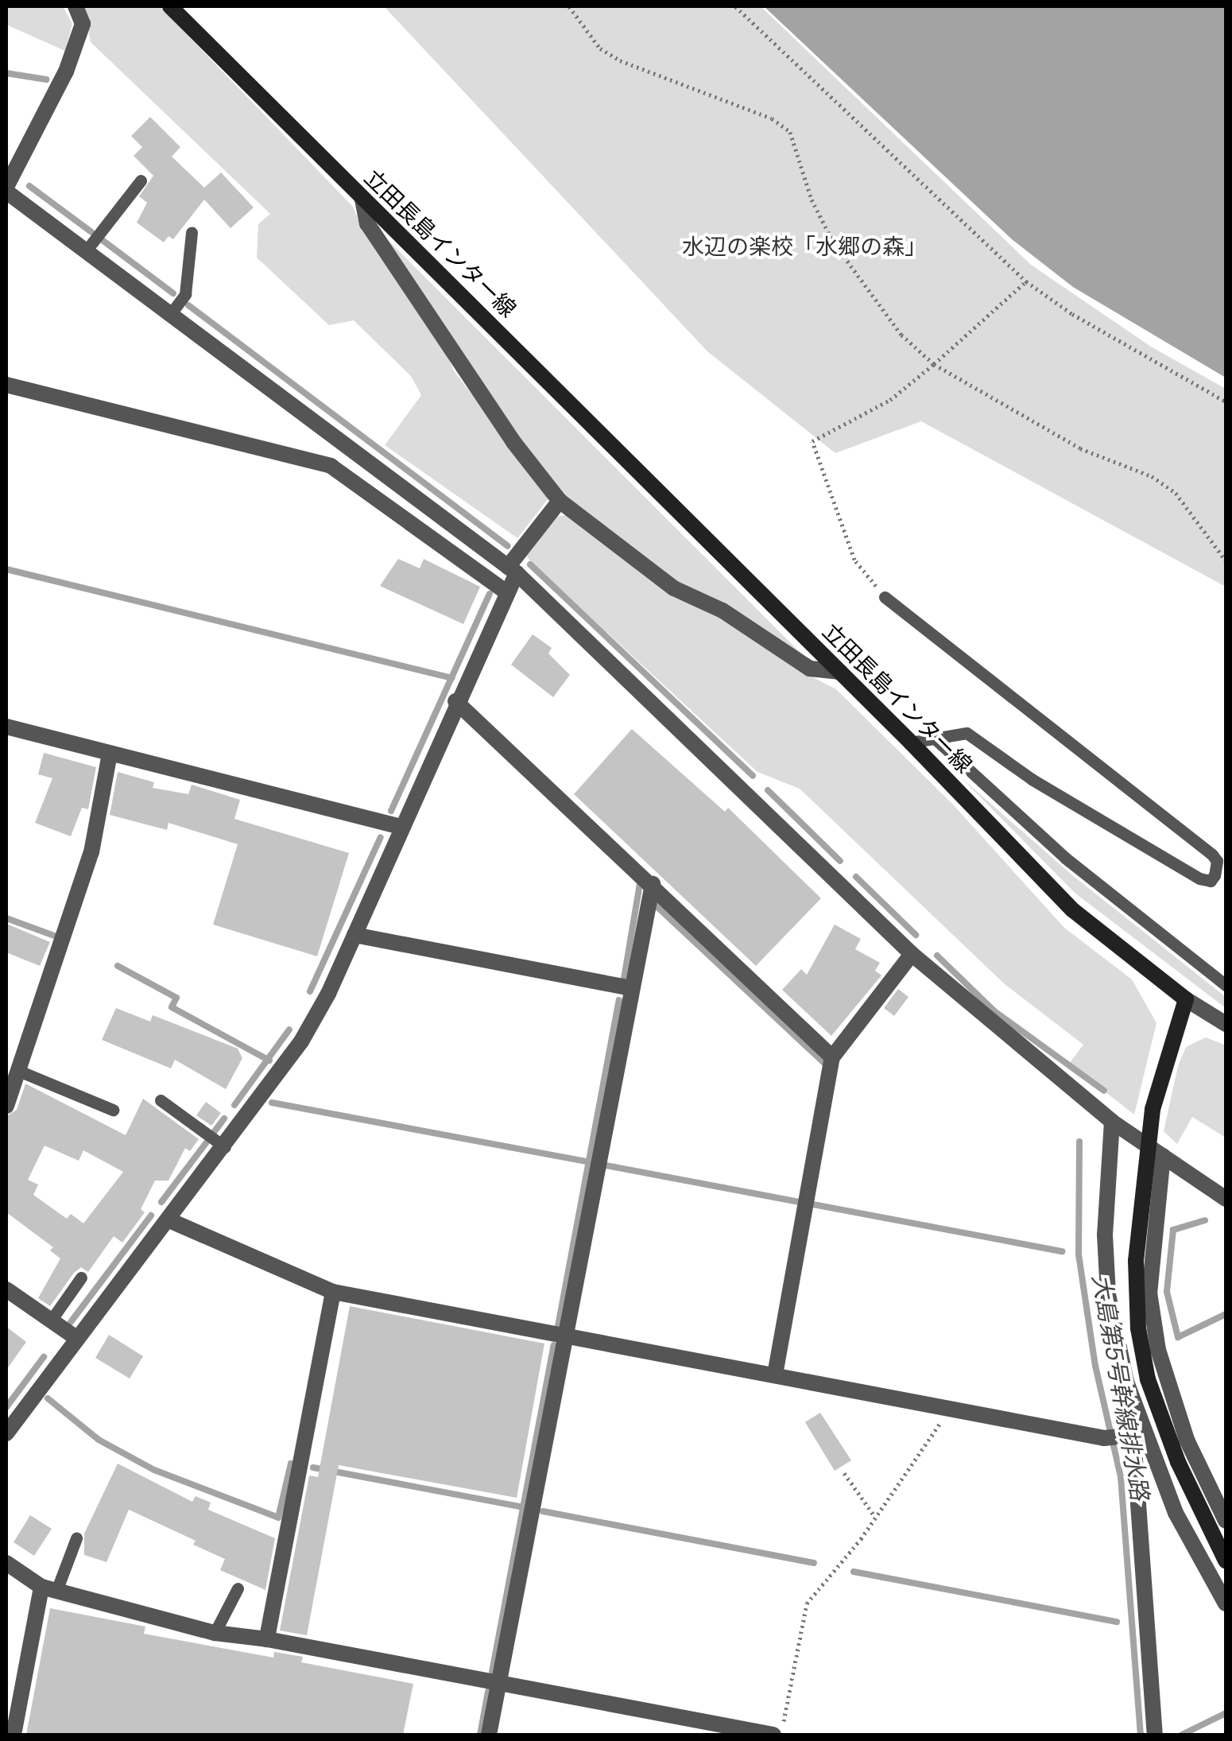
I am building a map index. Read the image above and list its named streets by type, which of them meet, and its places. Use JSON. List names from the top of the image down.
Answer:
{
  "streets": {
    "main road": ["立田長島インター線"]
  },
  "water": ["大島第5号幹線排水路"],
  "parks": ["水辺の楽校「水郷の森」"]
}
